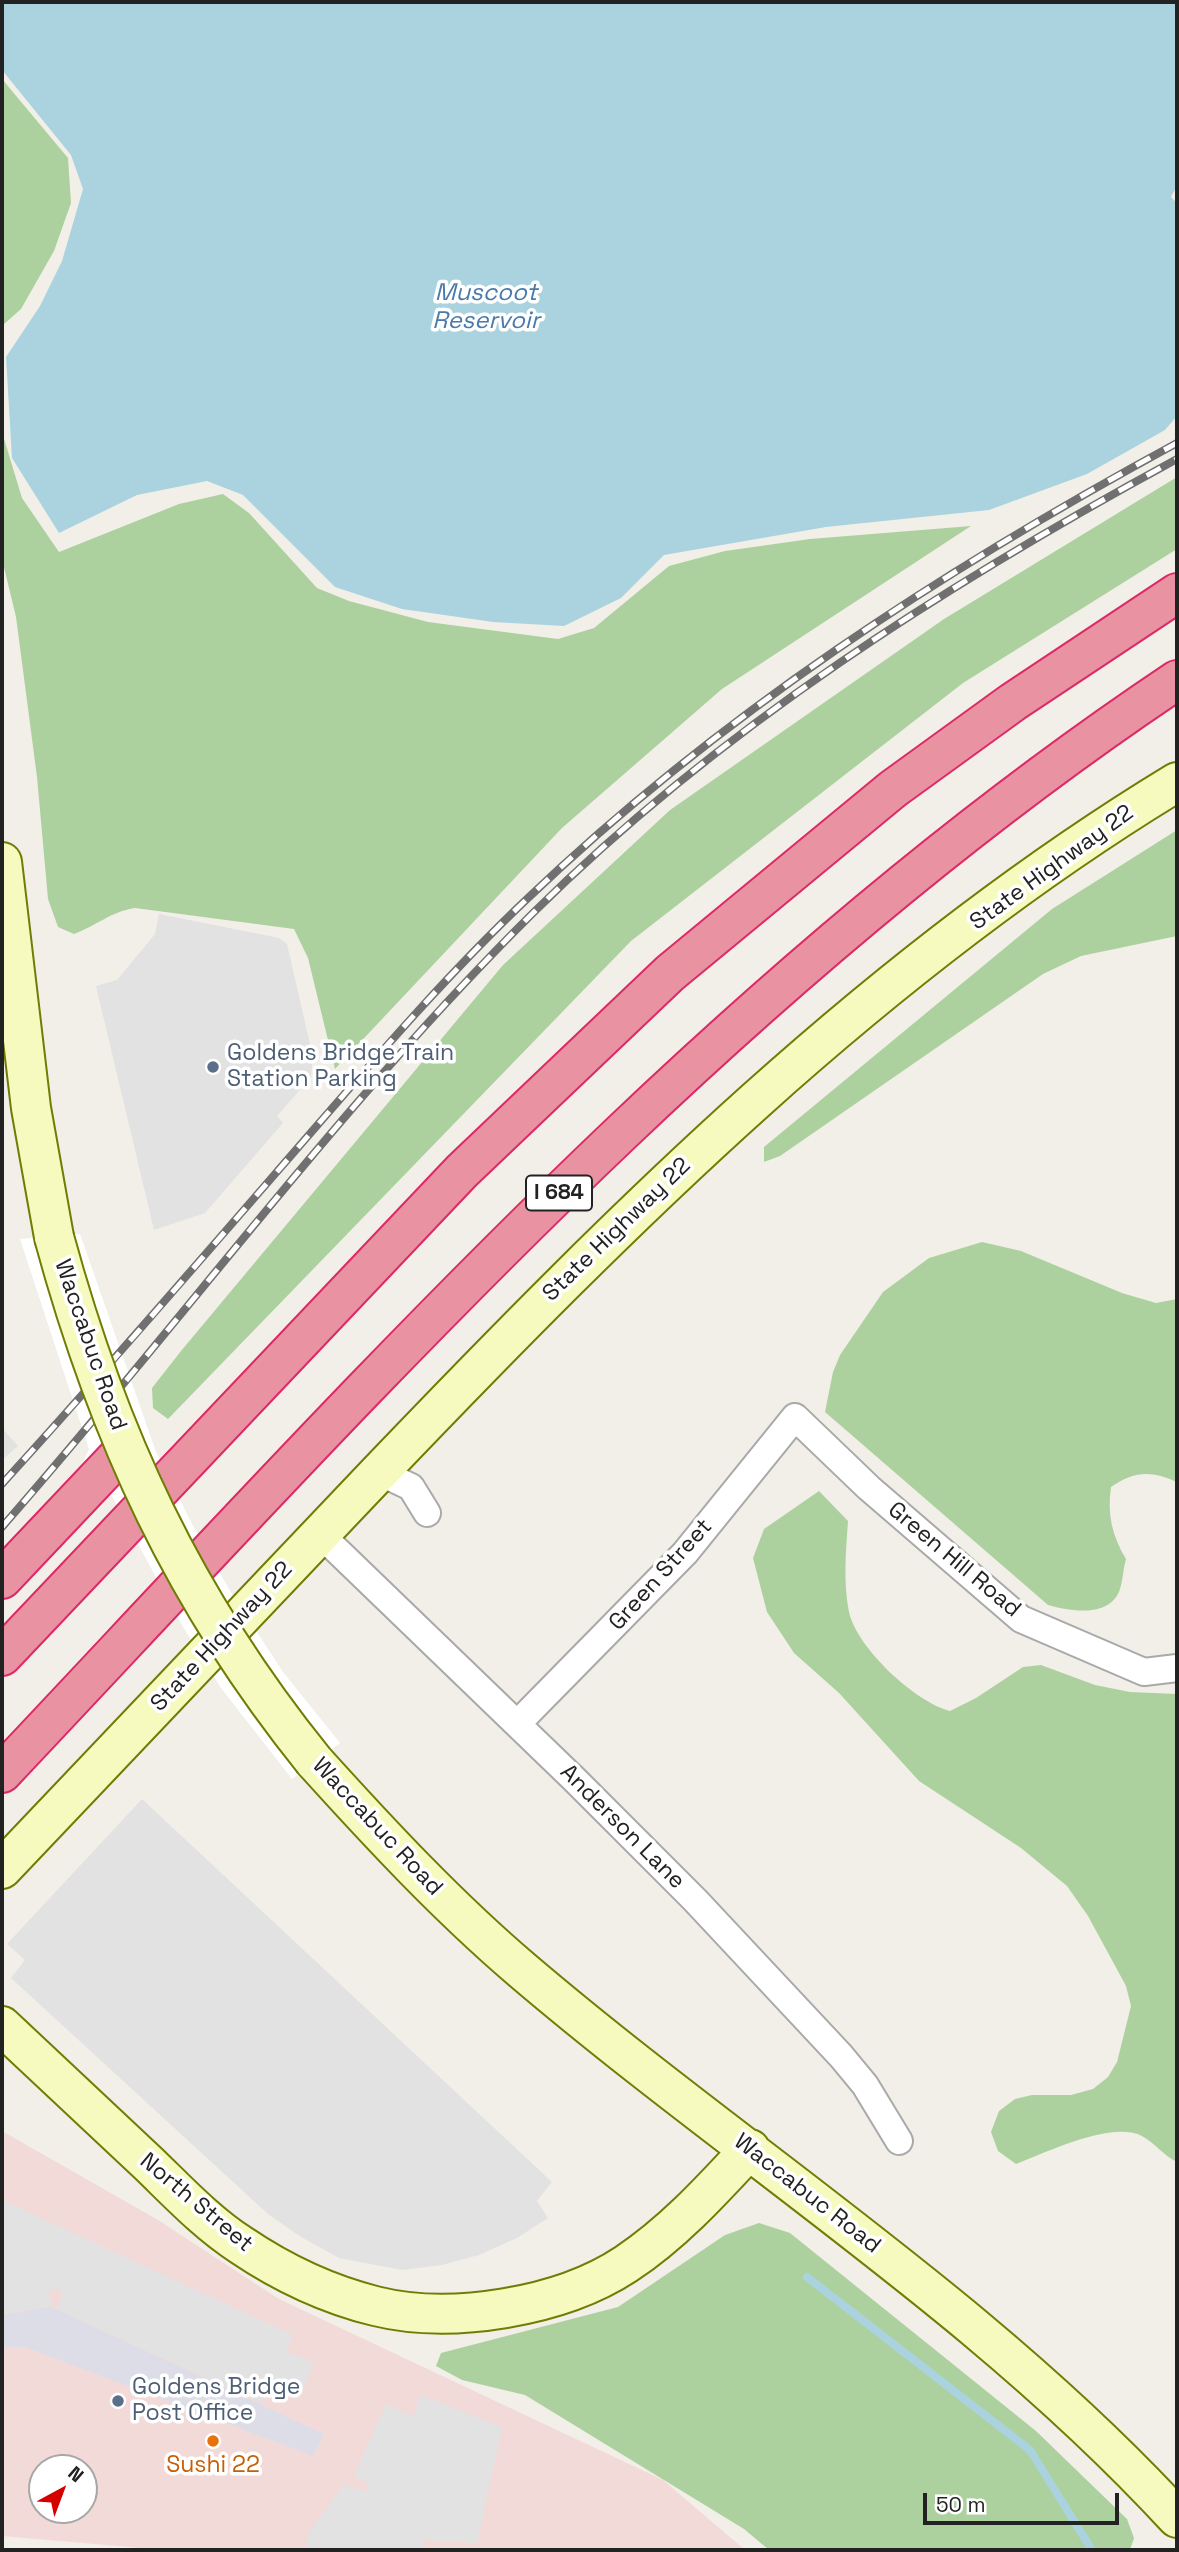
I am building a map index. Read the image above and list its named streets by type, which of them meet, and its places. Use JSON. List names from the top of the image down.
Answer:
{
  "streets": {
    "highway": ["I 684"],
    "main road": ["State Highway 22", "Waccabuc Road", "North Street"],
    "street": ["Green Hill Road", "Green Street", "Anderson Lane"]
  },
  "crossings": [
    ["State Highway 22", "Anderson Lane"],
    ["Waccabuc Road", "North Street"],
    ["Green Hill Road", "Green Street"],
    ["Green Street", "Anderson Lane"]
  ],
  "water": ["Muscoot Reservoir"],
  "places": ["Goldens Bridge Train Station Parking", "Goldens Bridge Post Office", "Sushi 22"],
  "scale_bar": "50 m",
  "north": "top right"
}
